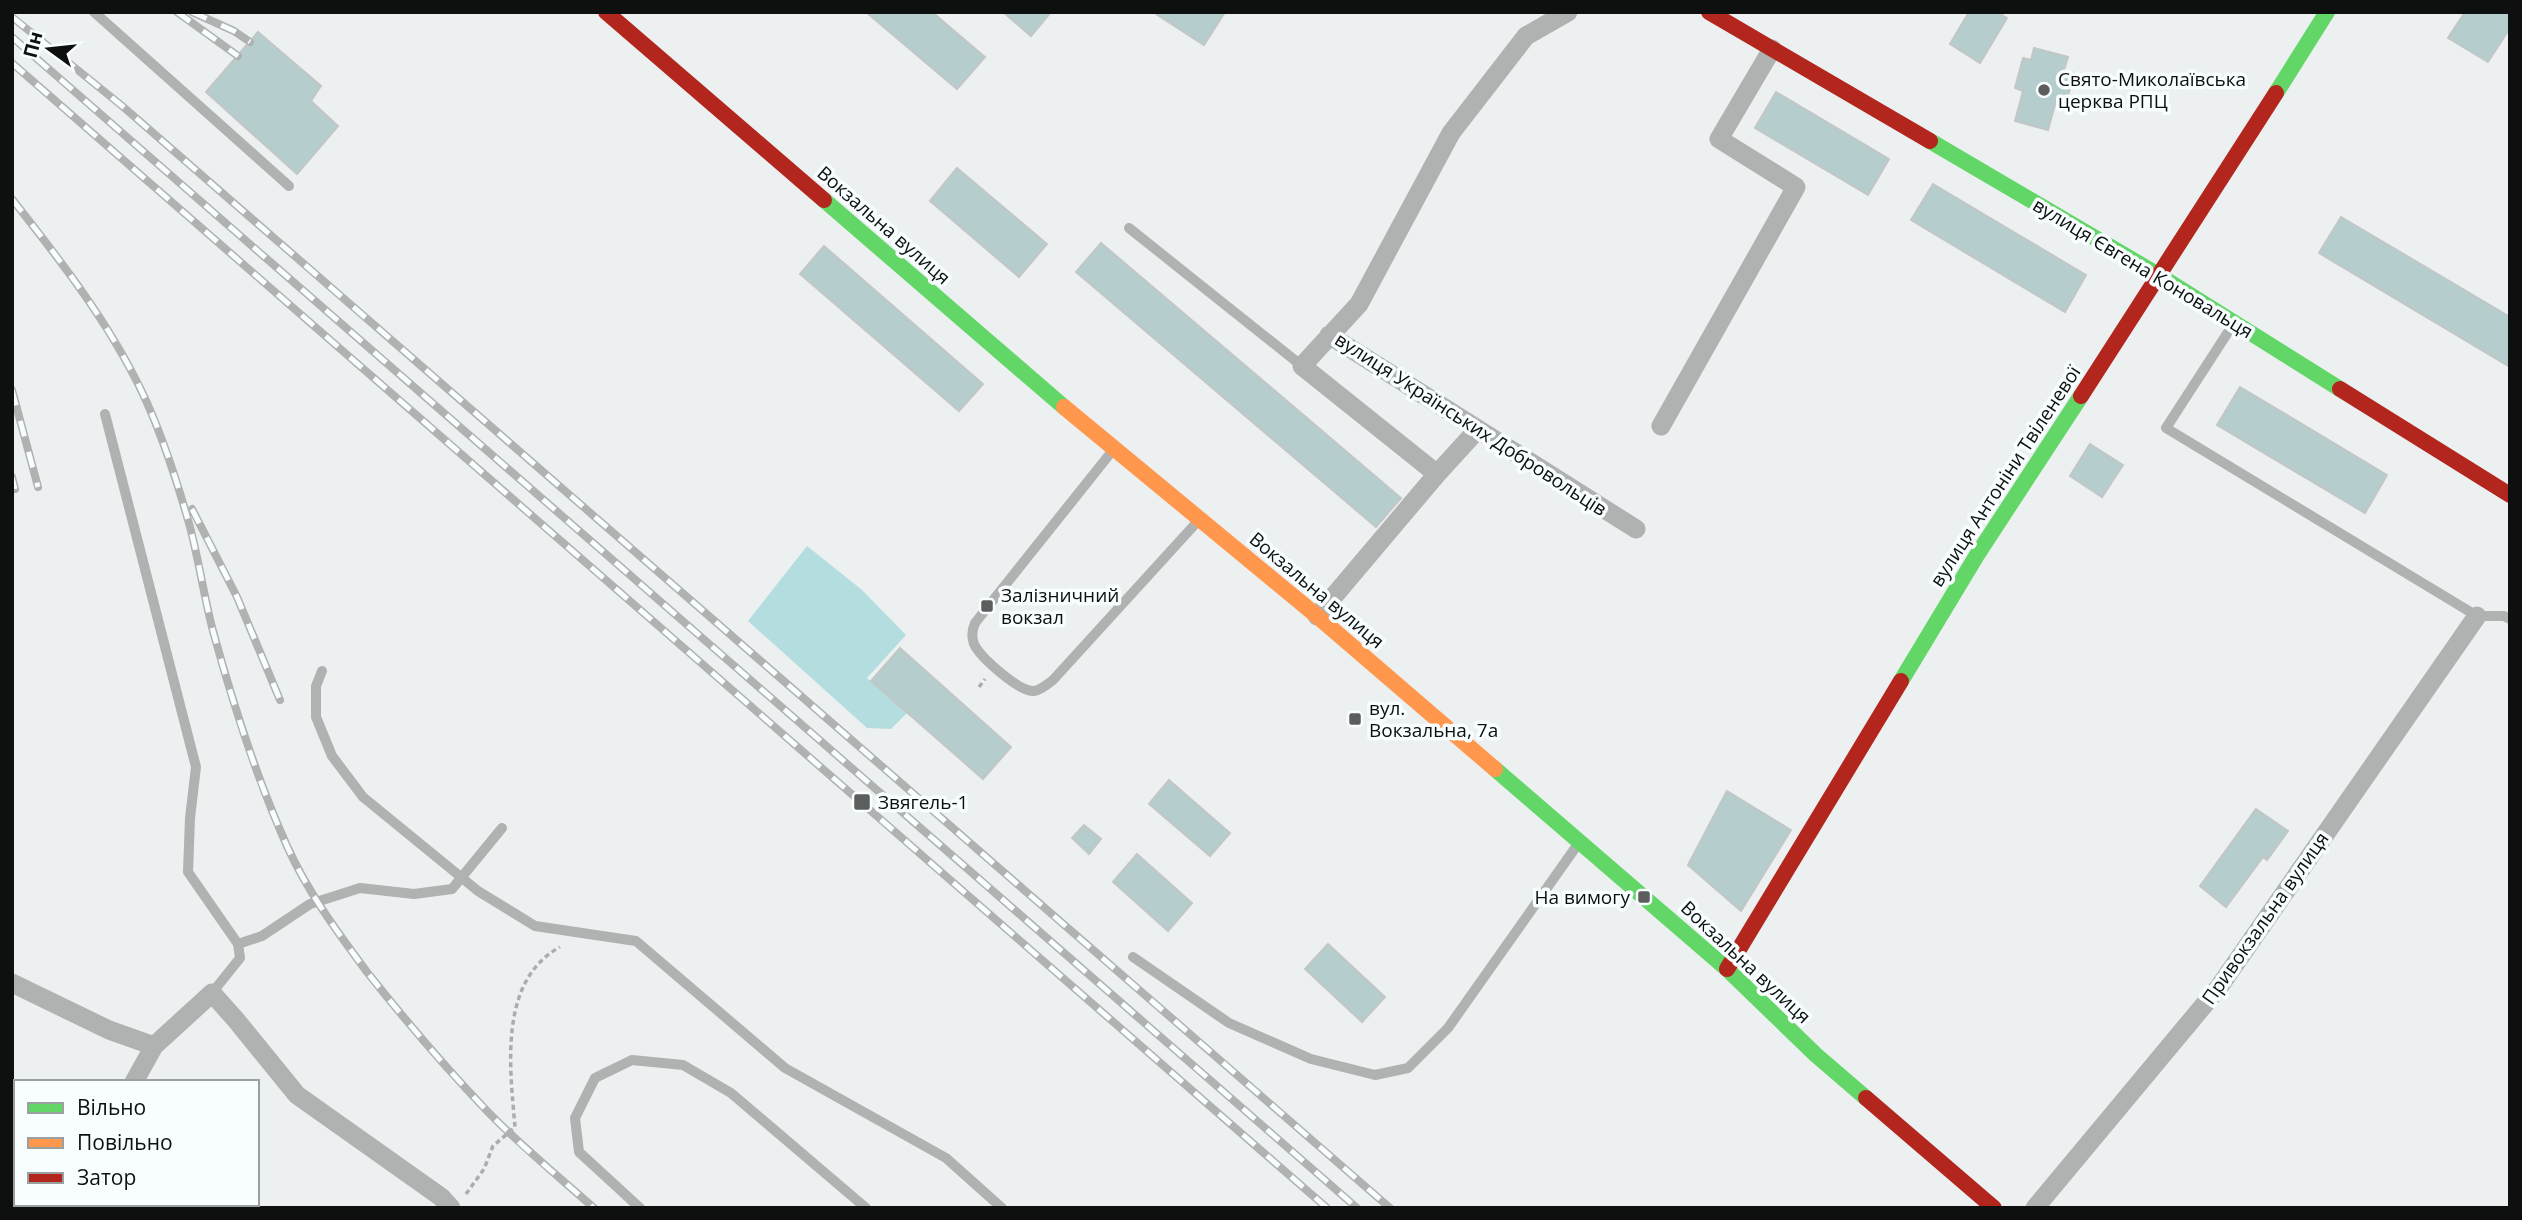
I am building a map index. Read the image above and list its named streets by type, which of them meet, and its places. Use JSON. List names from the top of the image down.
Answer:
{
  "streets": {
    "street": [
      "Вокзальна вулиця",
      "вулиця Євгена Коновальця",
      "вулиця Українських Добровольців",
      "вулиця Антоніни Твіленевої",
      "Привокзальна вулиця"
    ]
  },
  "crossings": [
    ["Вокзальна вулиця", "вулиця Антоніни Твіленевої"],
    ["вулиця Євгена Коновальця", "вулиця Антоніни Твіленевої"]
  ],
  "places": {
    "other": ["Свято-Миколаївська церква РПЦ"],
    "transit": [
      "Залізничний вокзал",
      "вул. Вокзальна, 7а",
      "Звягель-1",
      "На вимогу"
    ]
  },
  "legend": ["Вільно", "Повільно", "Затор"],
  "north": "left"
}
